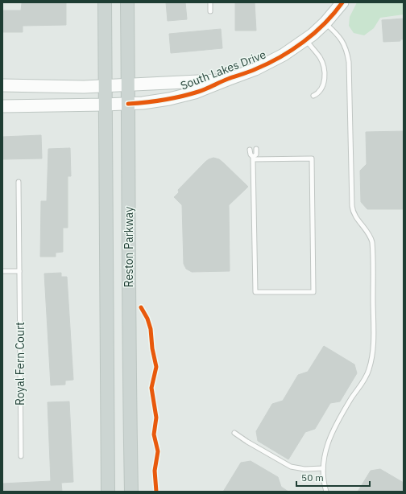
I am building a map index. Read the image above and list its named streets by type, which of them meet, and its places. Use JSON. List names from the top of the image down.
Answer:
{
  "streets": {
    "main road": ["Reston Parkway"],
    "street": ["South Lakes Drive"],
    "lane": ["Royal Fern Court"]
  },
  "crossings": [
    ["South Lakes Drive", "Reston Parkway"]
  ],
  "scale_bar": "50 m"
}
